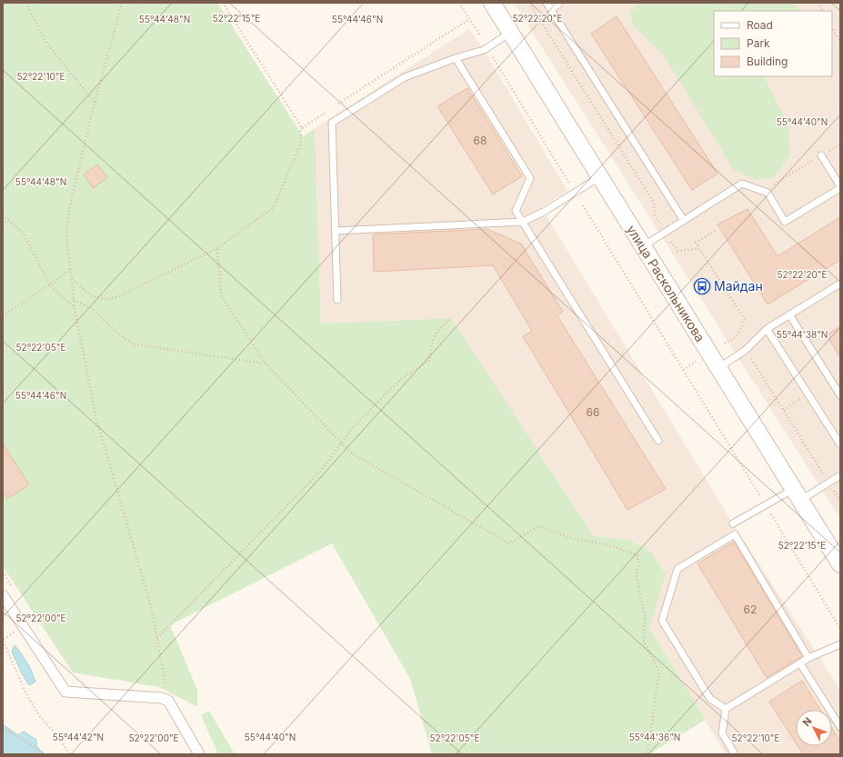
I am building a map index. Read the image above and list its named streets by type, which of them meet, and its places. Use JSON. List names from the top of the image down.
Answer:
{
  "streets": {
    "street": ["улица Раскольникова"]
  },
  "places": {
    "bus stop": ["Майдан"]
  },
  "house_numbers": ["68", "66", "62"],
  "legend": ["Road", "Park", "Building"],
  "north": "top left",
  "coordinates": [
    "52°22'15\"E",
    "52°22'20\"E",
    "55°44'48\"N",
    "55°44'46\"N",
    "52°22'10\"E",
    "55°44'40\"N",
    "55°44'38\"N",
    "52°22'05\"E",
    "52°22'00\"E",
    "55°44'42\"N",
    "55°44'36\"N"
  ]
}
